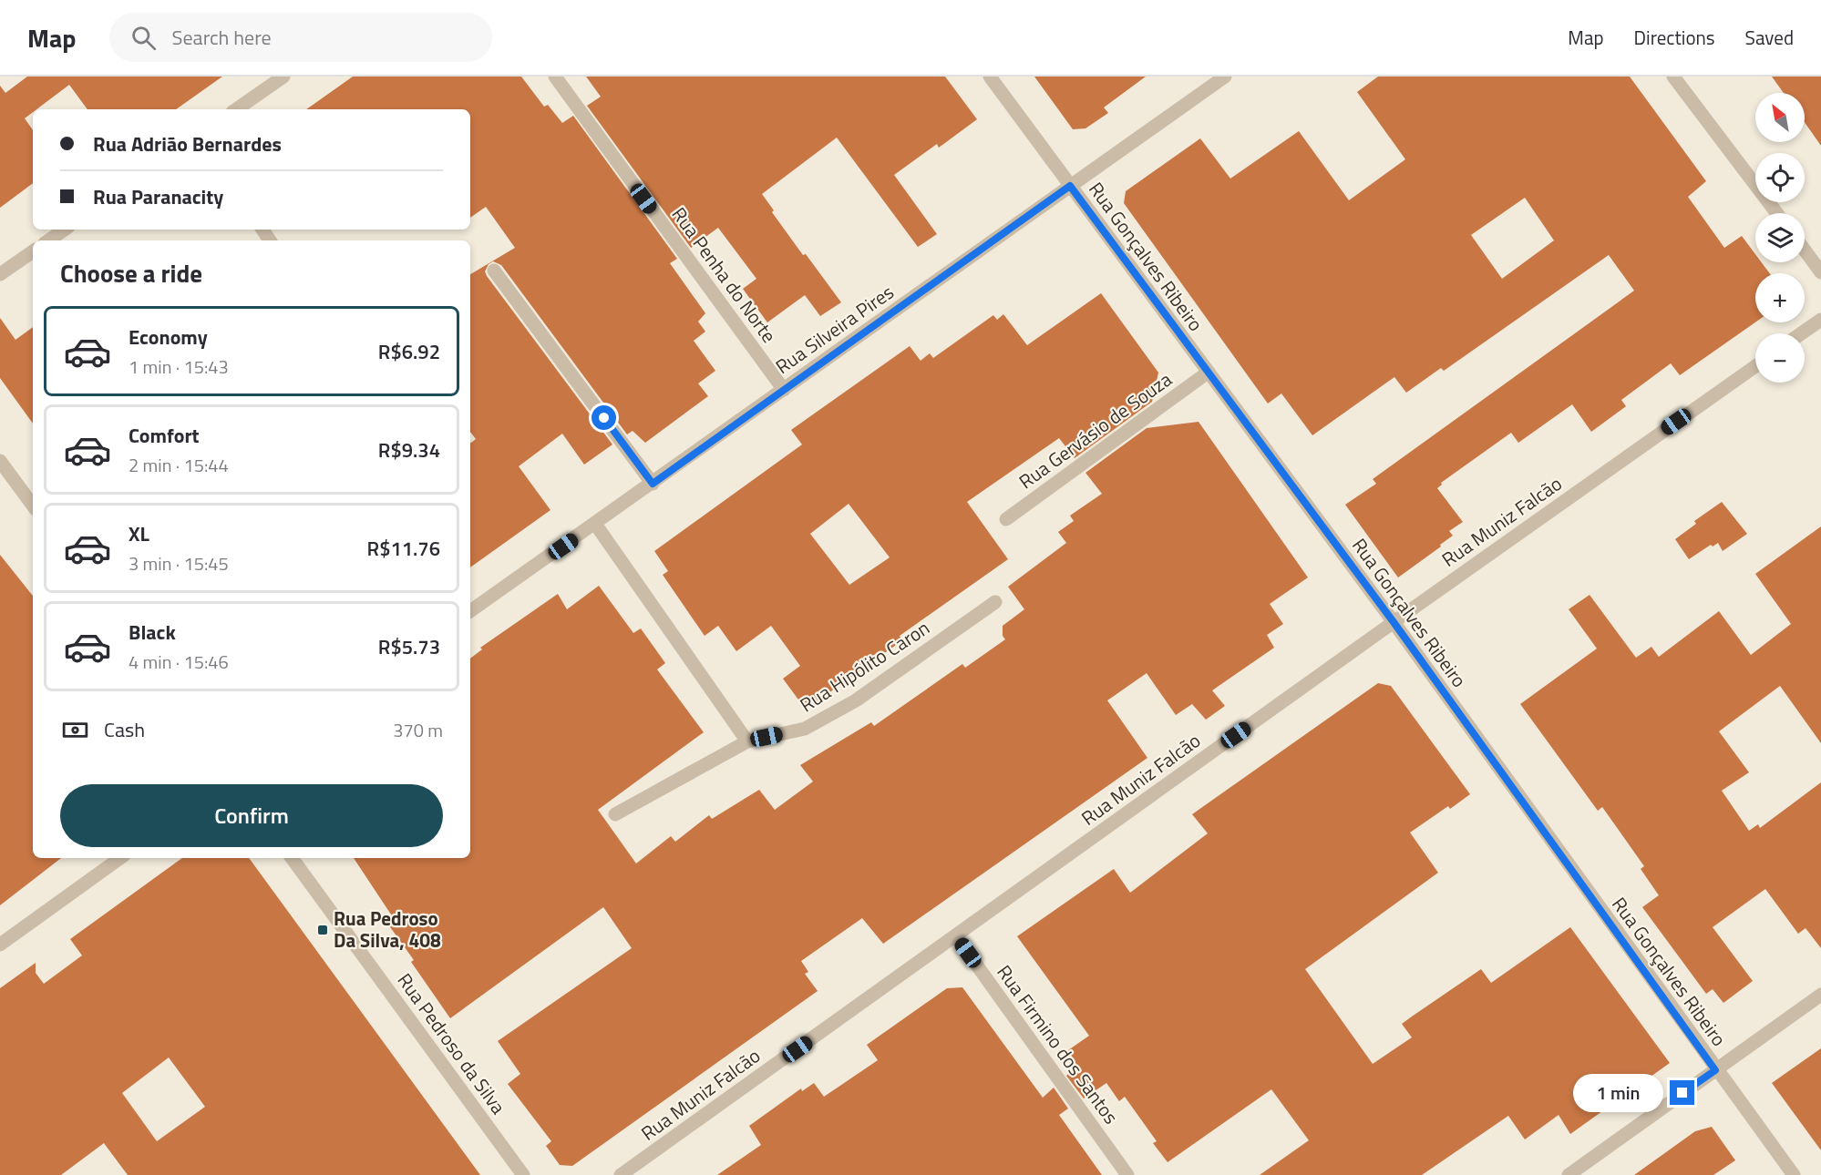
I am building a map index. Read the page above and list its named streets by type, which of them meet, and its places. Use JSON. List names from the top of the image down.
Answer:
{
  "streets": {
    "street": [
      "Rua Gonçalves Ribeiro",
      "Rua Penha do Norte",
      "Rua Silveira Pires",
      "Rua Gervásio de Souza",
      "Rua Muniz Falcão",
      "Rua Hipólito Caron",
      "Rua Pedroso da Silva",
      "Rua Firmino dos Santos"
    ]
  },
  "crossings": [
    ["Rua Gonçalves Ribeiro", "Rua Silveira Pires"],
    ["Rua Gonçalves Ribeiro", "Rua Gervásio de Souza"],
    ["Rua Gonçalves Ribeiro", "Rua Muniz Falcão"],
    ["Rua Penha do Norte", "Rua Silveira Pires"],
    ["Rua Muniz Falcão", "Rua Firmino dos Santos"]
  ],
  "places": {
    "transit": ["Rua Pedroso Da Silva, 408"]
  },
  "north": "top left",
  "page": {
    "header": "Map",
    "search": "Search here",
    "nav": ["Map", "Directions", "Saved"],
    "map_buttons": ["+", "−"],
    "banner": ["Rua Adrião Bernardes", "Rua Paranacity"],
    "heading": "Choose a ride",
    "list": [
      {
        "name": "Economy",
        "note": "1 min · 15:43",
        "value": "R$6.92"
      },
      {
        "name": "Comfort",
        "note": "2 min · 15:44",
        "value": "R$9.34"
      },
      {
        "name": "XL",
        "note": "3 min · 15:45",
        "value": "R$11.76"
      },
      {
        "name": "Black",
        "note": "4 min · 15:46",
        "value": "R$5.73"
      }
    ],
    "pay": ["Cash", "370 m"],
    "buttons": "Confirm",
    "bubble": "1 min"
  }
}
